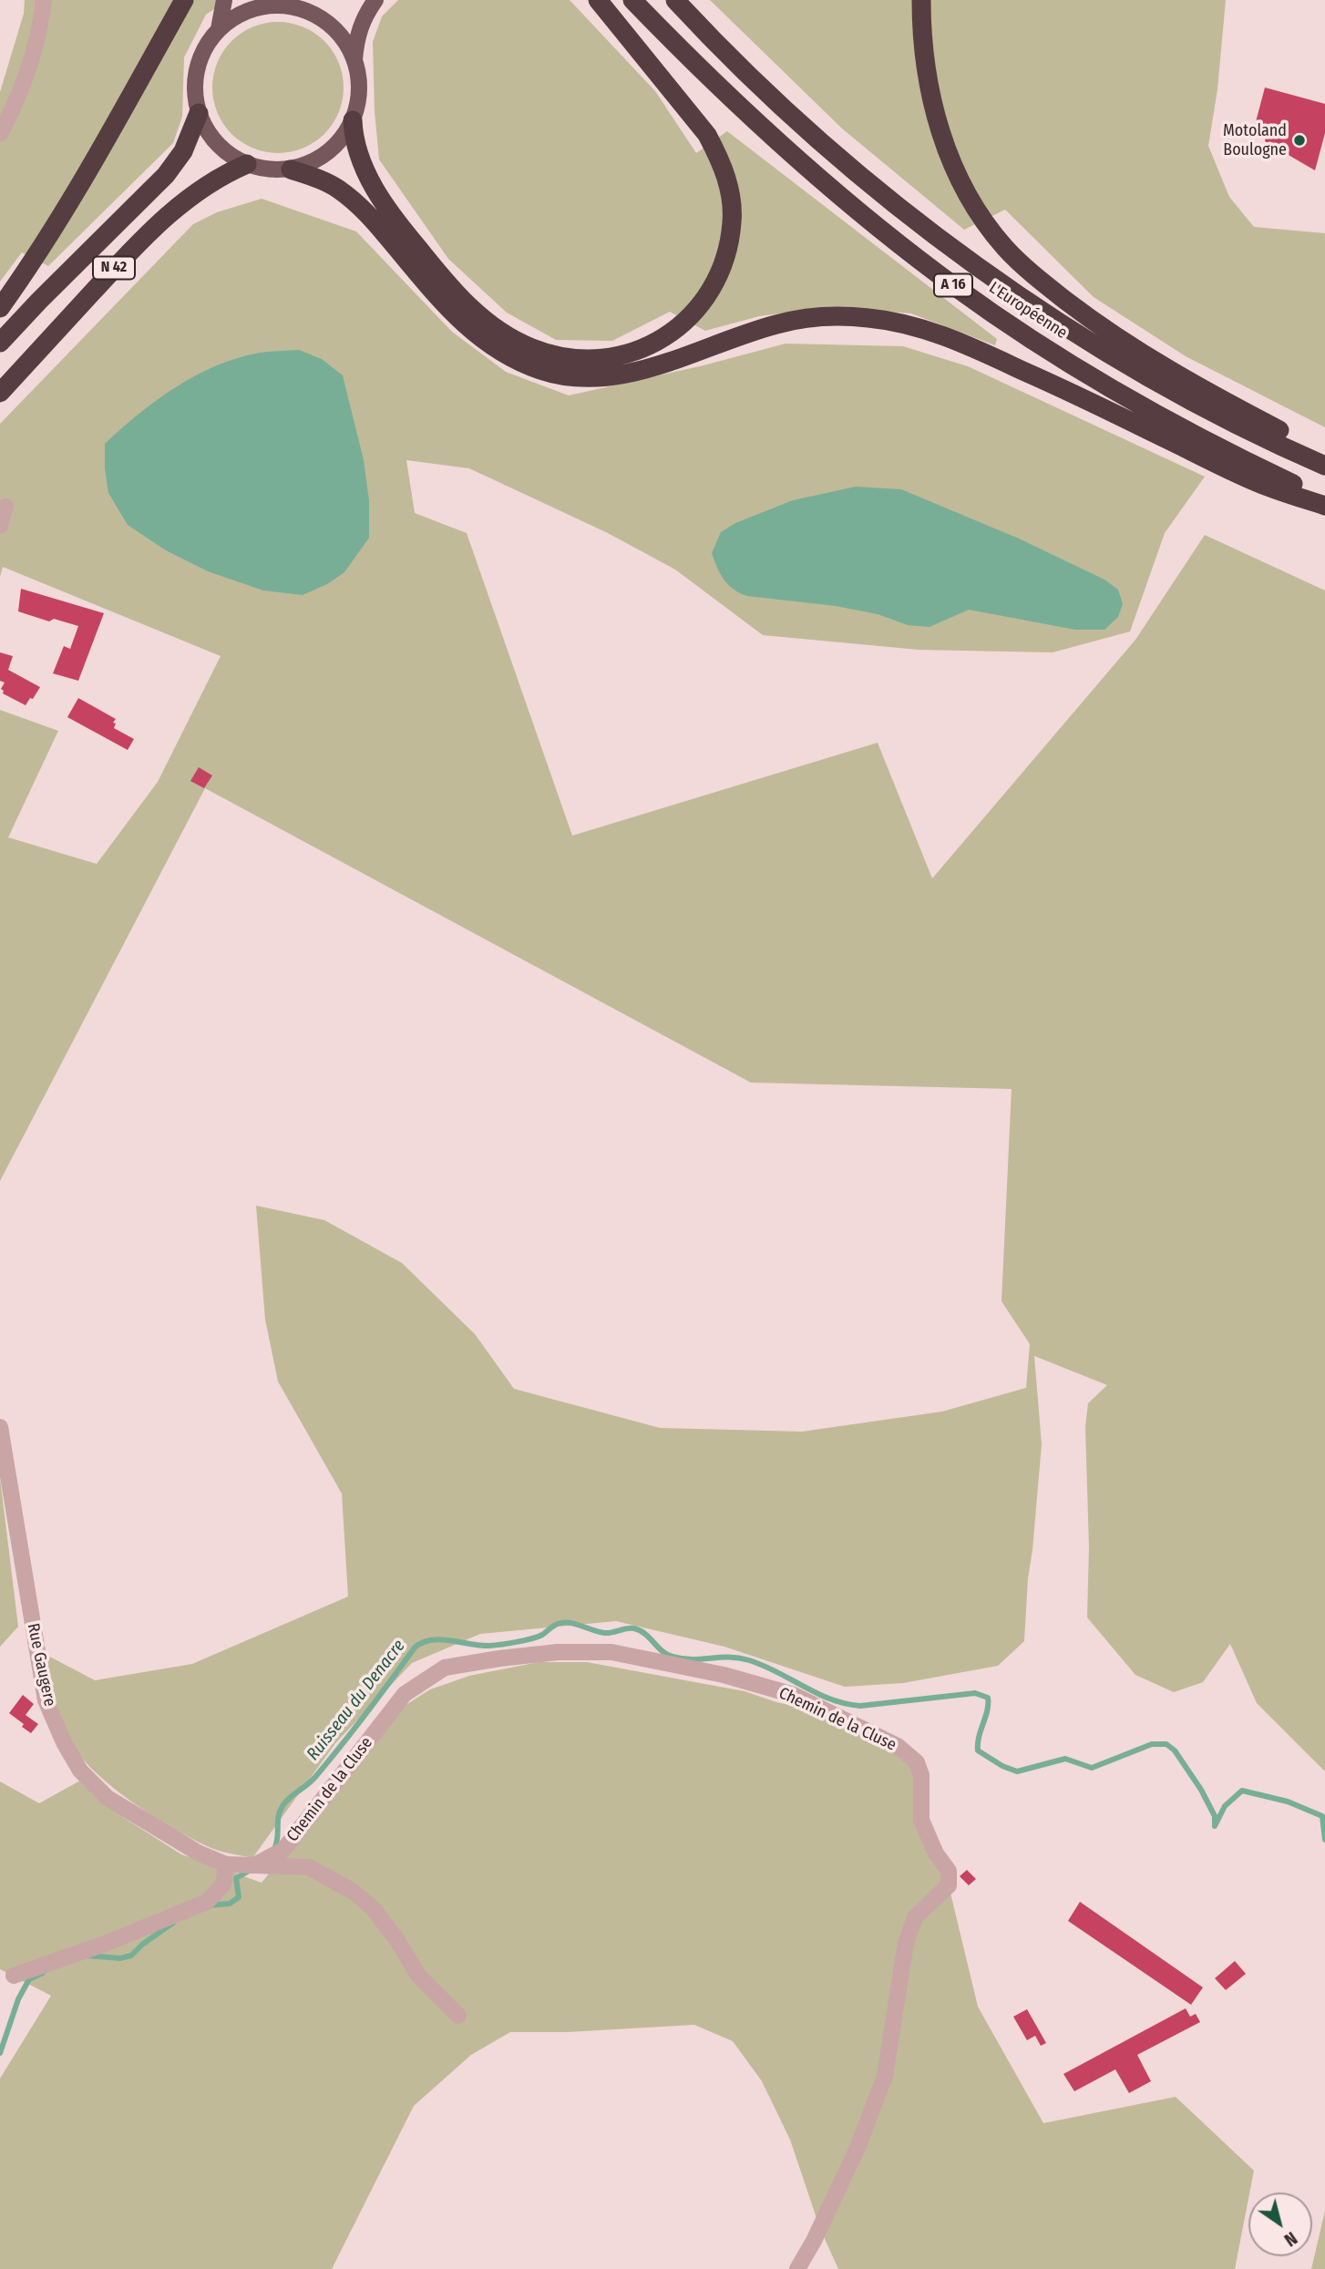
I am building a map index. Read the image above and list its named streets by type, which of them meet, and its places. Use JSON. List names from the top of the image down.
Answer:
{
  "streets": {
    "highway": ["N 42", "A 16", "L'Européenne"],
    "street": ["Rue Gaugere", "Chemin de la Cluse"]
  },
  "crossings": [
    ["Rue Gaugere", "Chemin de la Cluse"]
  ],
  "water": ["Ruisseau du Denacre"],
  "places": ["Motoland Boulogne"],
  "north": "bottom right"
}
